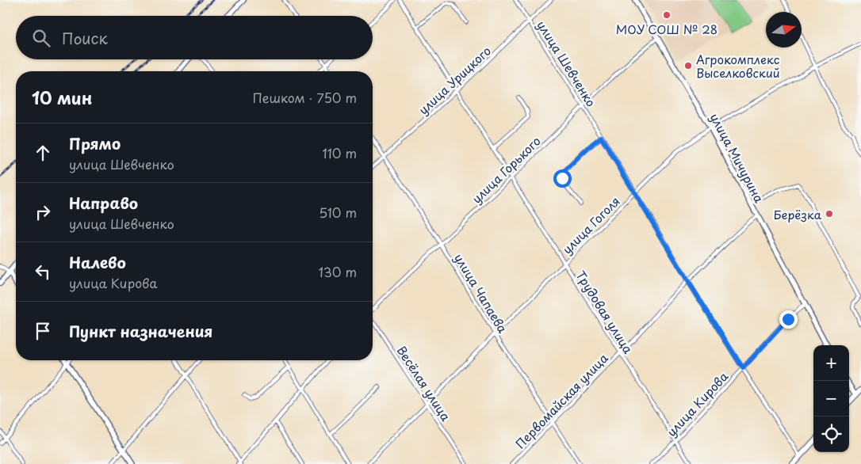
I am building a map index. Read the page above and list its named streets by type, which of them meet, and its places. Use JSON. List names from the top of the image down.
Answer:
{
  "streets": {
    "street": [
      "улица Шевченко",
      "улица Урицкого",
      "улица Мичурина",
      "улица Горького",
      "улица Гоголя",
      "улица Чапаева",
      "Трудовая улица",
      "Весёлая улица",
      "Первомайская улица",
      "улица Кирова"
    ]
  },
  "crossings": [
    ["улица Шевченко", "улица Урицкого"],
    ["улица Шевченко", "улица Горького"],
    ["улица Шевченко", "улица Гоголя"],
    ["улица Шевченко", "Первомайская улица"],
    ["улица Шевченко", "улица Кирова"],
    ["улица Урицкого", "улица Чапаева"],
    ["улица Урицкого", "Трудовая улица"],
    ["улица Мичурина", "улица Горького"],
    ["улица Мичурина", "улица Гоголя"],
    ["улица Мичурина", "Первомайская улица"],
    ["улица Мичурина", "улица Кирова"],
    ["улица Горького", "улица Чапаева"],
    ["улица Горького", "Трудовая улица"],
    ["улица Гоголя", "улица Чапаева"],
    ["улица Гоголя", "Трудовая улица"],
    ["улица Гоголя", "Весёлая улица"],
    ["улица Чапаева", "Первомайская улица"],
    ["Трудовая улица", "Первомайская улица"],
    ["Трудовая улица", "улица Кирова"]
  ],
  "places": ["МОУ СОШ № 28", "Агрокомплекс Выселковский", "Берёзка"],
  "north": "right",
  "page": {
    "search": "Поиск",
    "heading": ["10 мин", "Пешком · 750 m"],
    "list": [
      ["Прямо", "улица Шевченко", "110 m"],
      ["Направо", "улица Шевченко", "510 m"],
      ["Налево", "улица Кирова", "130 m"],
      "Пункт назначения"
    ],
    "map_buttons": ["+", "−"]
  }
}
